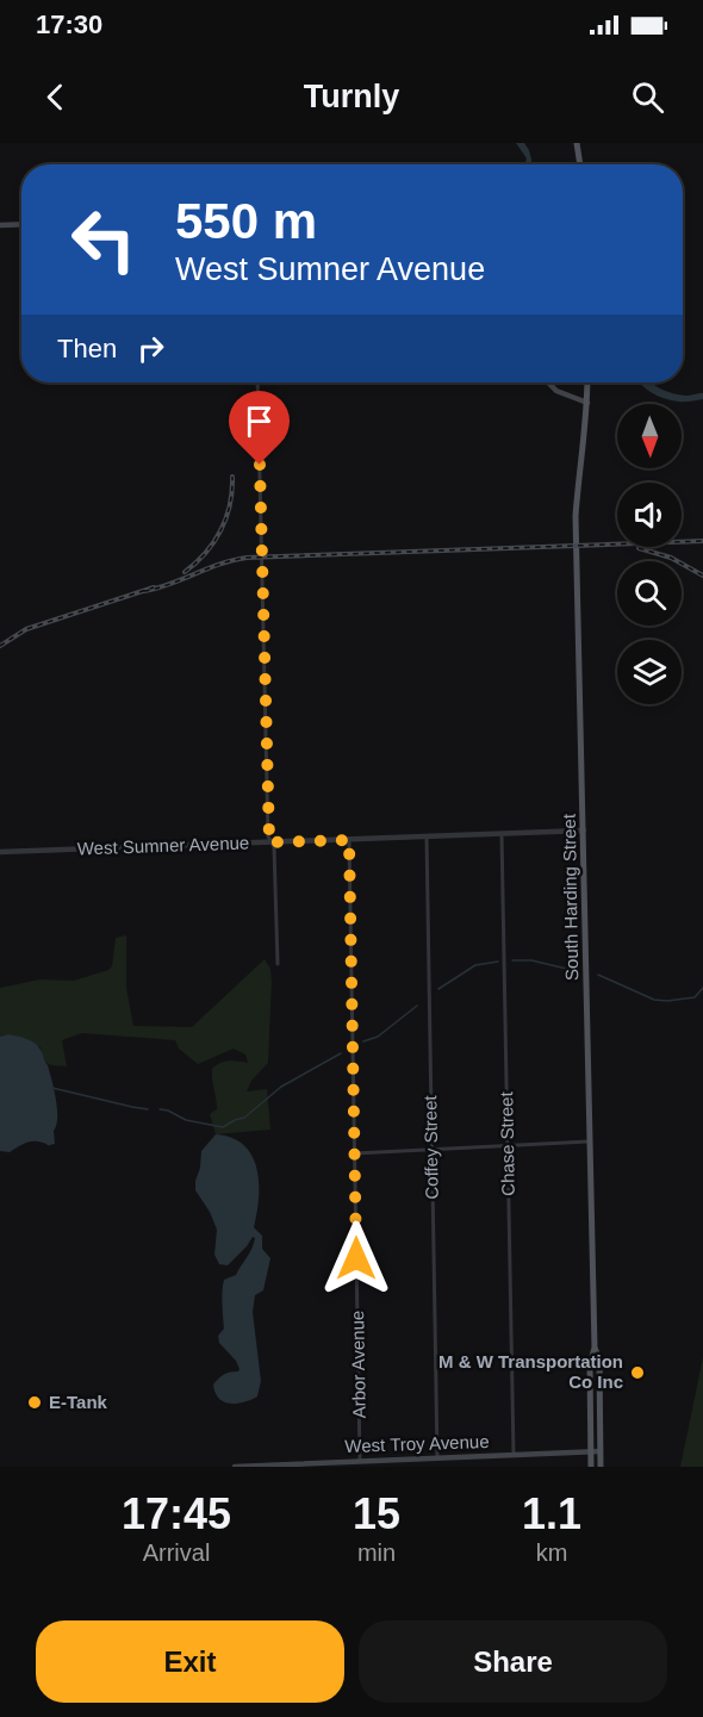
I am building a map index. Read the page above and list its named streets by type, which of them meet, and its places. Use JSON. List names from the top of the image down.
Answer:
{
  "streets": {
    "main road": ["South Harding Street", "West Troy Avenue"],
    "street": [
      "West Sumner Avenue",
      "Chase Street",
      "Coffey Street",
      "Arbor Avenue"
    ]
  },
  "crossings": [
    ["West Sumner Avenue", "South Harding Street"],
    ["West Sumner Avenue", "Chase Street"],
    ["West Sumner Avenue", "Coffey Street"],
    ["West Sumner Avenue", "Arbor Avenue"],
    ["Chase Street", "West Troy Avenue"],
    ["Coffey Street", "West Troy Avenue"],
    ["Arbor Avenue", "West Troy Avenue"]
  ],
  "places": ["M & W Transportation Co Inc", "E-Tank"],
  "north": "bottom",
  "page": {
    "status": "17:30",
    "header": "Turnly",
    "turn": ["550 m", "West Sumner Avenue"],
    "then": "Then",
    "eta": [
      "17:45",
      "Arrival",
      "15",
      "min",
      "1.1",
      "km"
    ],
    "buttons": ["Exit", "Share"]
  }
}
